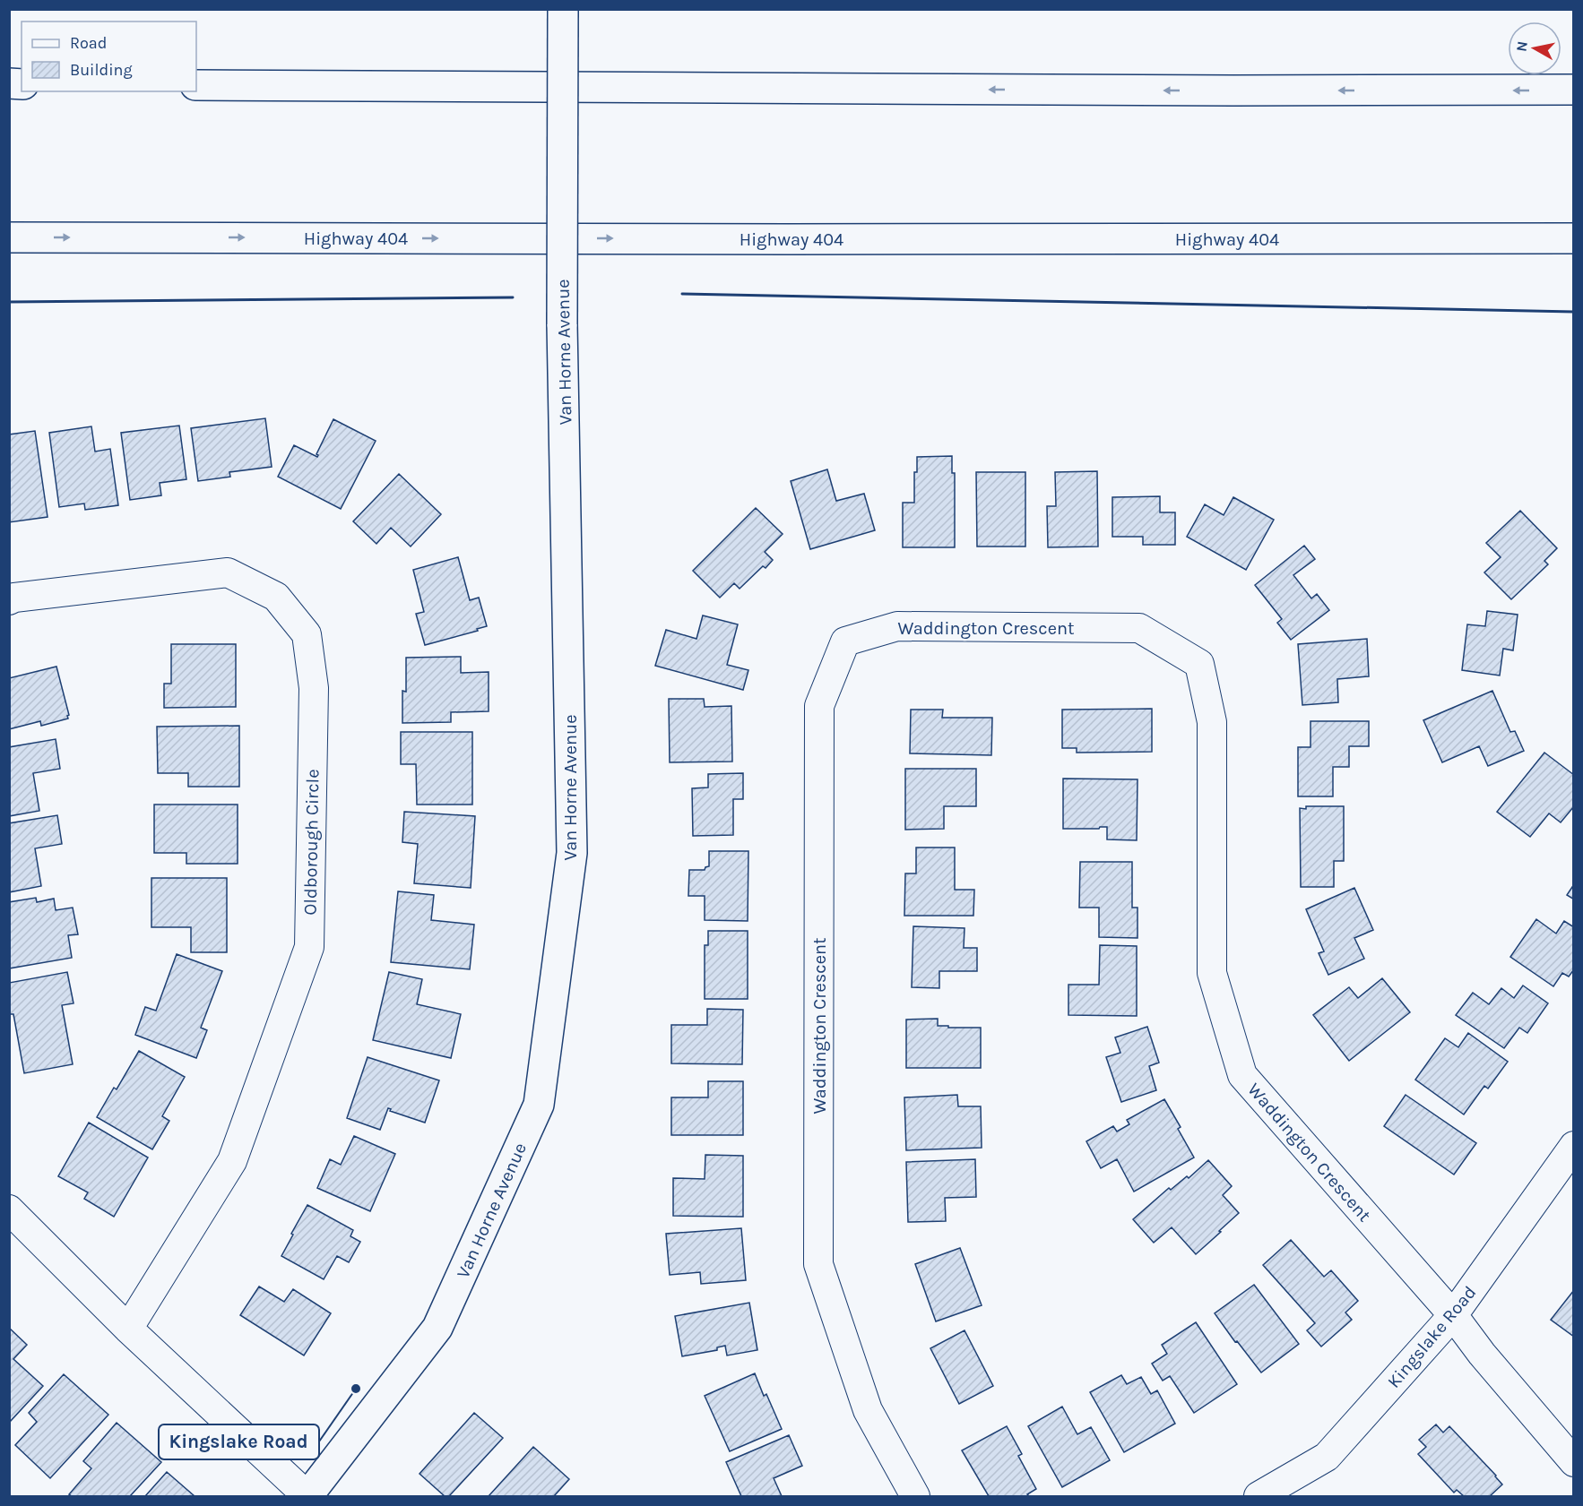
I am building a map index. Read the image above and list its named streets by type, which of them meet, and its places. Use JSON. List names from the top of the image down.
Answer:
{
  "streets": {
    "main road": ["Highway 404", "Van Horne Avenue"],
    "street": ["Waddington Crescent", "Oldborough Circle", "Kingslake Road"]
  },
  "crossings": [
    ["Waddington Crescent", "Kingslake Road"]
  ],
  "places": ["Kingslake Road"],
  "legend": ["Road", "Building"],
  "north": "left"
}
